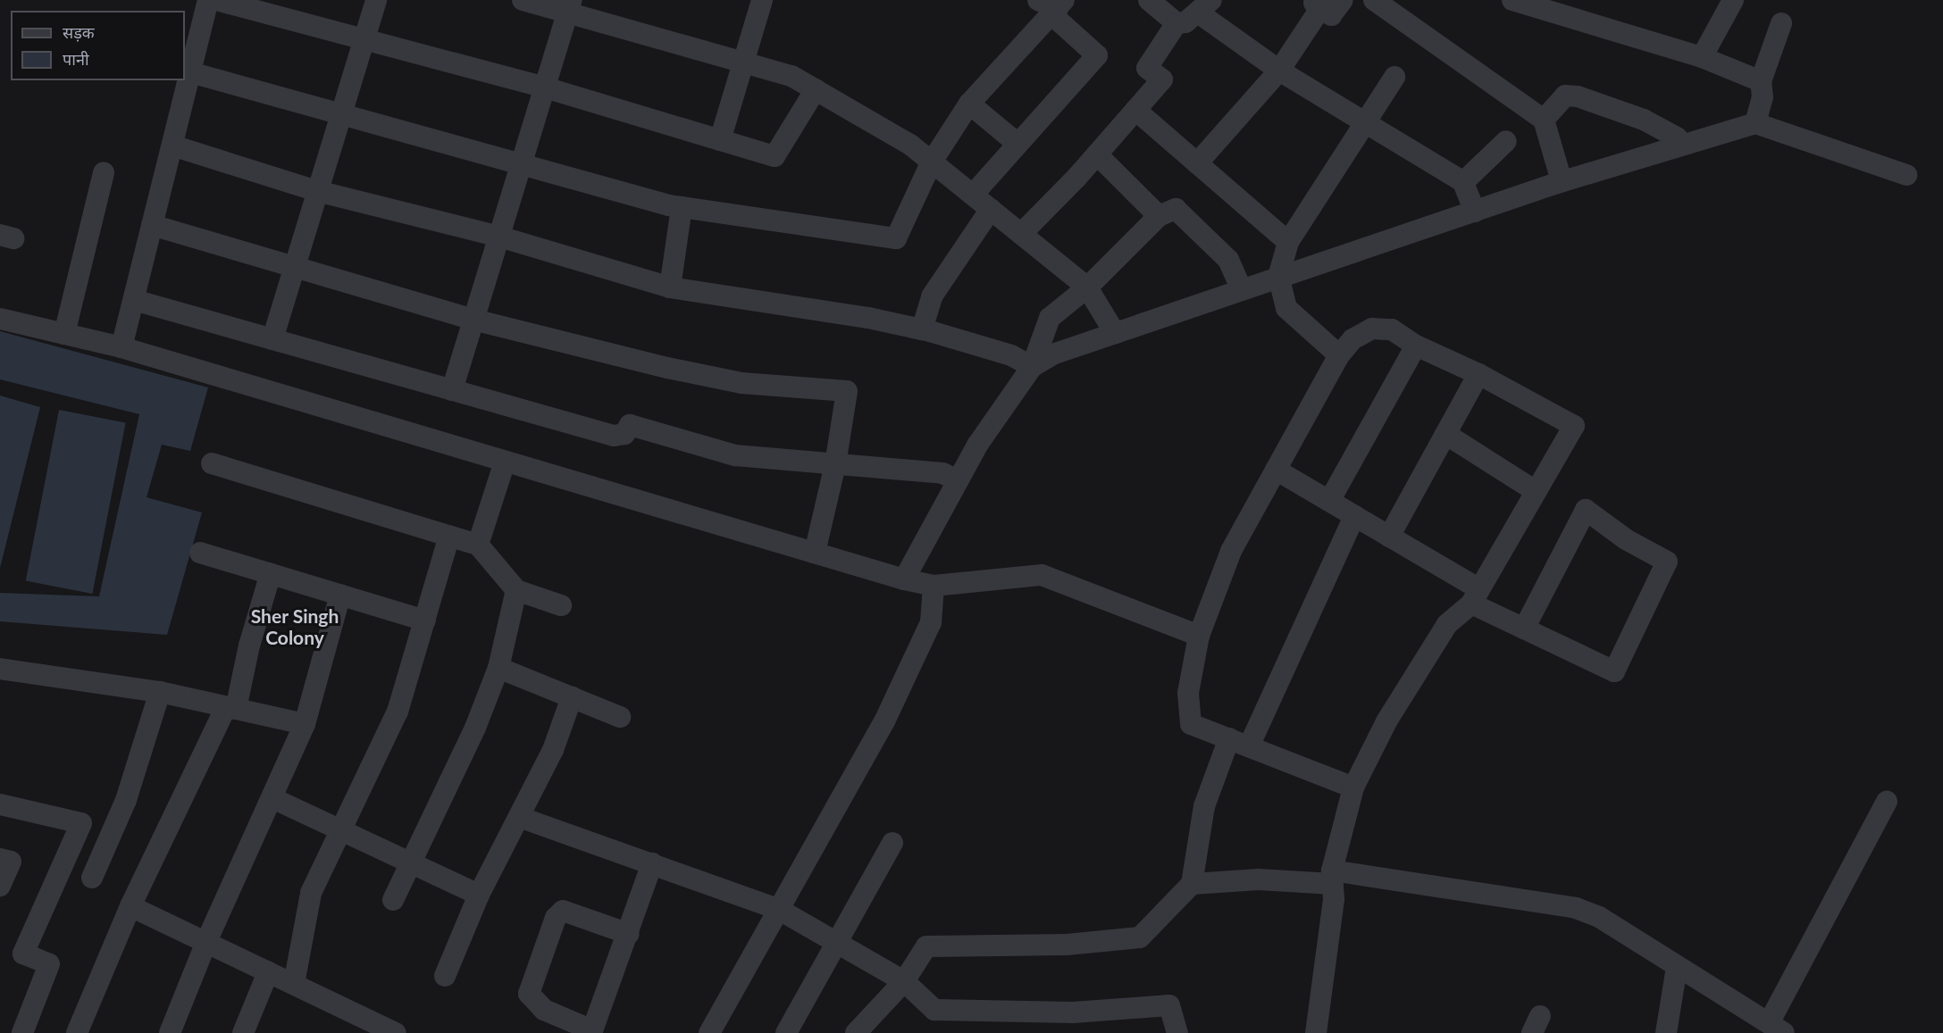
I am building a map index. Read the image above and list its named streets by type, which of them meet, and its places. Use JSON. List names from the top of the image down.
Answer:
{
  "districts": ["Sher Singh Colony"],
  "legend": ["सड़क", "पानी"]
}
